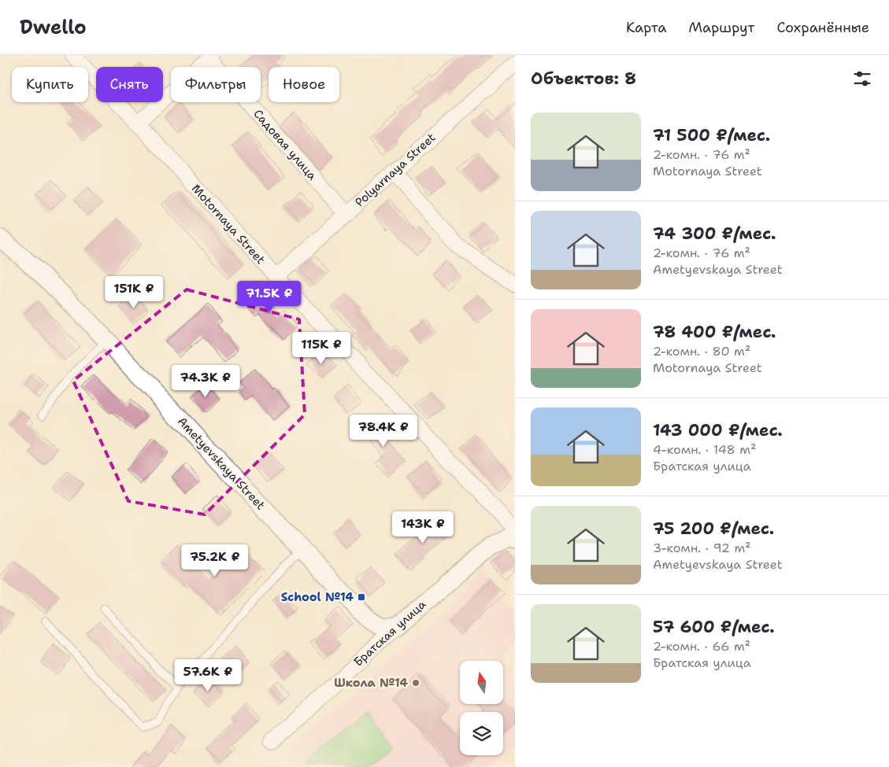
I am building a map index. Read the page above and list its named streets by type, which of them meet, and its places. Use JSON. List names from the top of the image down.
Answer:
{
  "streets": {
    "street": [
      "Садовая улица",
      "Polyarnaya Street",
      "Motornaya Street",
      "Ametyevskaya Street",
      "Братская улица"
    ]
  },
  "crossings": [
    ["Садовая улица", "Polyarnaya Street"],
    ["Polyarnaya Street", "Motornaya Street"],
    ["Ametyevskaya Street", "Братская улица"]
  ],
  "places": {
    "transit": ["School №14"],
    "other": ["Школа №14"]
  },
  "north": "top",
  "page": {
    "header": "Dwello",
    "nav": ["Карта", "Маршрут", "Сохранённые"],
    "heading": "Объектов: 8",
    "chip": [
      "Купить",
      "Снять",
      "Фильтры",
      "Новое"
    ],
    "list": [
      {
        "name": "71 500 ₽/мес.",
        "note": "2-комн. · 76 m² · Motornaya Street"
      },
      {
        "name": "74 300 ₽/мес.",
        "note": "2-комн. · 76 m² · Ametyevskaya Street"
      },
      {
        "name": "78 400 ₽/мес.",
        "note": "2-комн. · 80 m² · Motornaya Street"
      },
      {
        "name": "143 000 ₽/мес.",
        "note": "4-комн. · 148 m² · Братская улица"
      },
      {
        "name": "75 200 ₽/мес.",
        "note": "3-комн. · 92 m² · Ametyevskaya Street"
      },
      {
        "name": "57 600 ₽/мес.",
        "note": "2-комн. · 66 m² · Братская улица"
      }
    ],
    "price": [
      "151K ₽",
      "71.5K ₽",
      "115K ₽",
      "74.3K ₽",
      "78.4K ₽",
      "143K ₽",
      "75.2K ₽",
      "57.6K ₽"
    ]
  }
}
